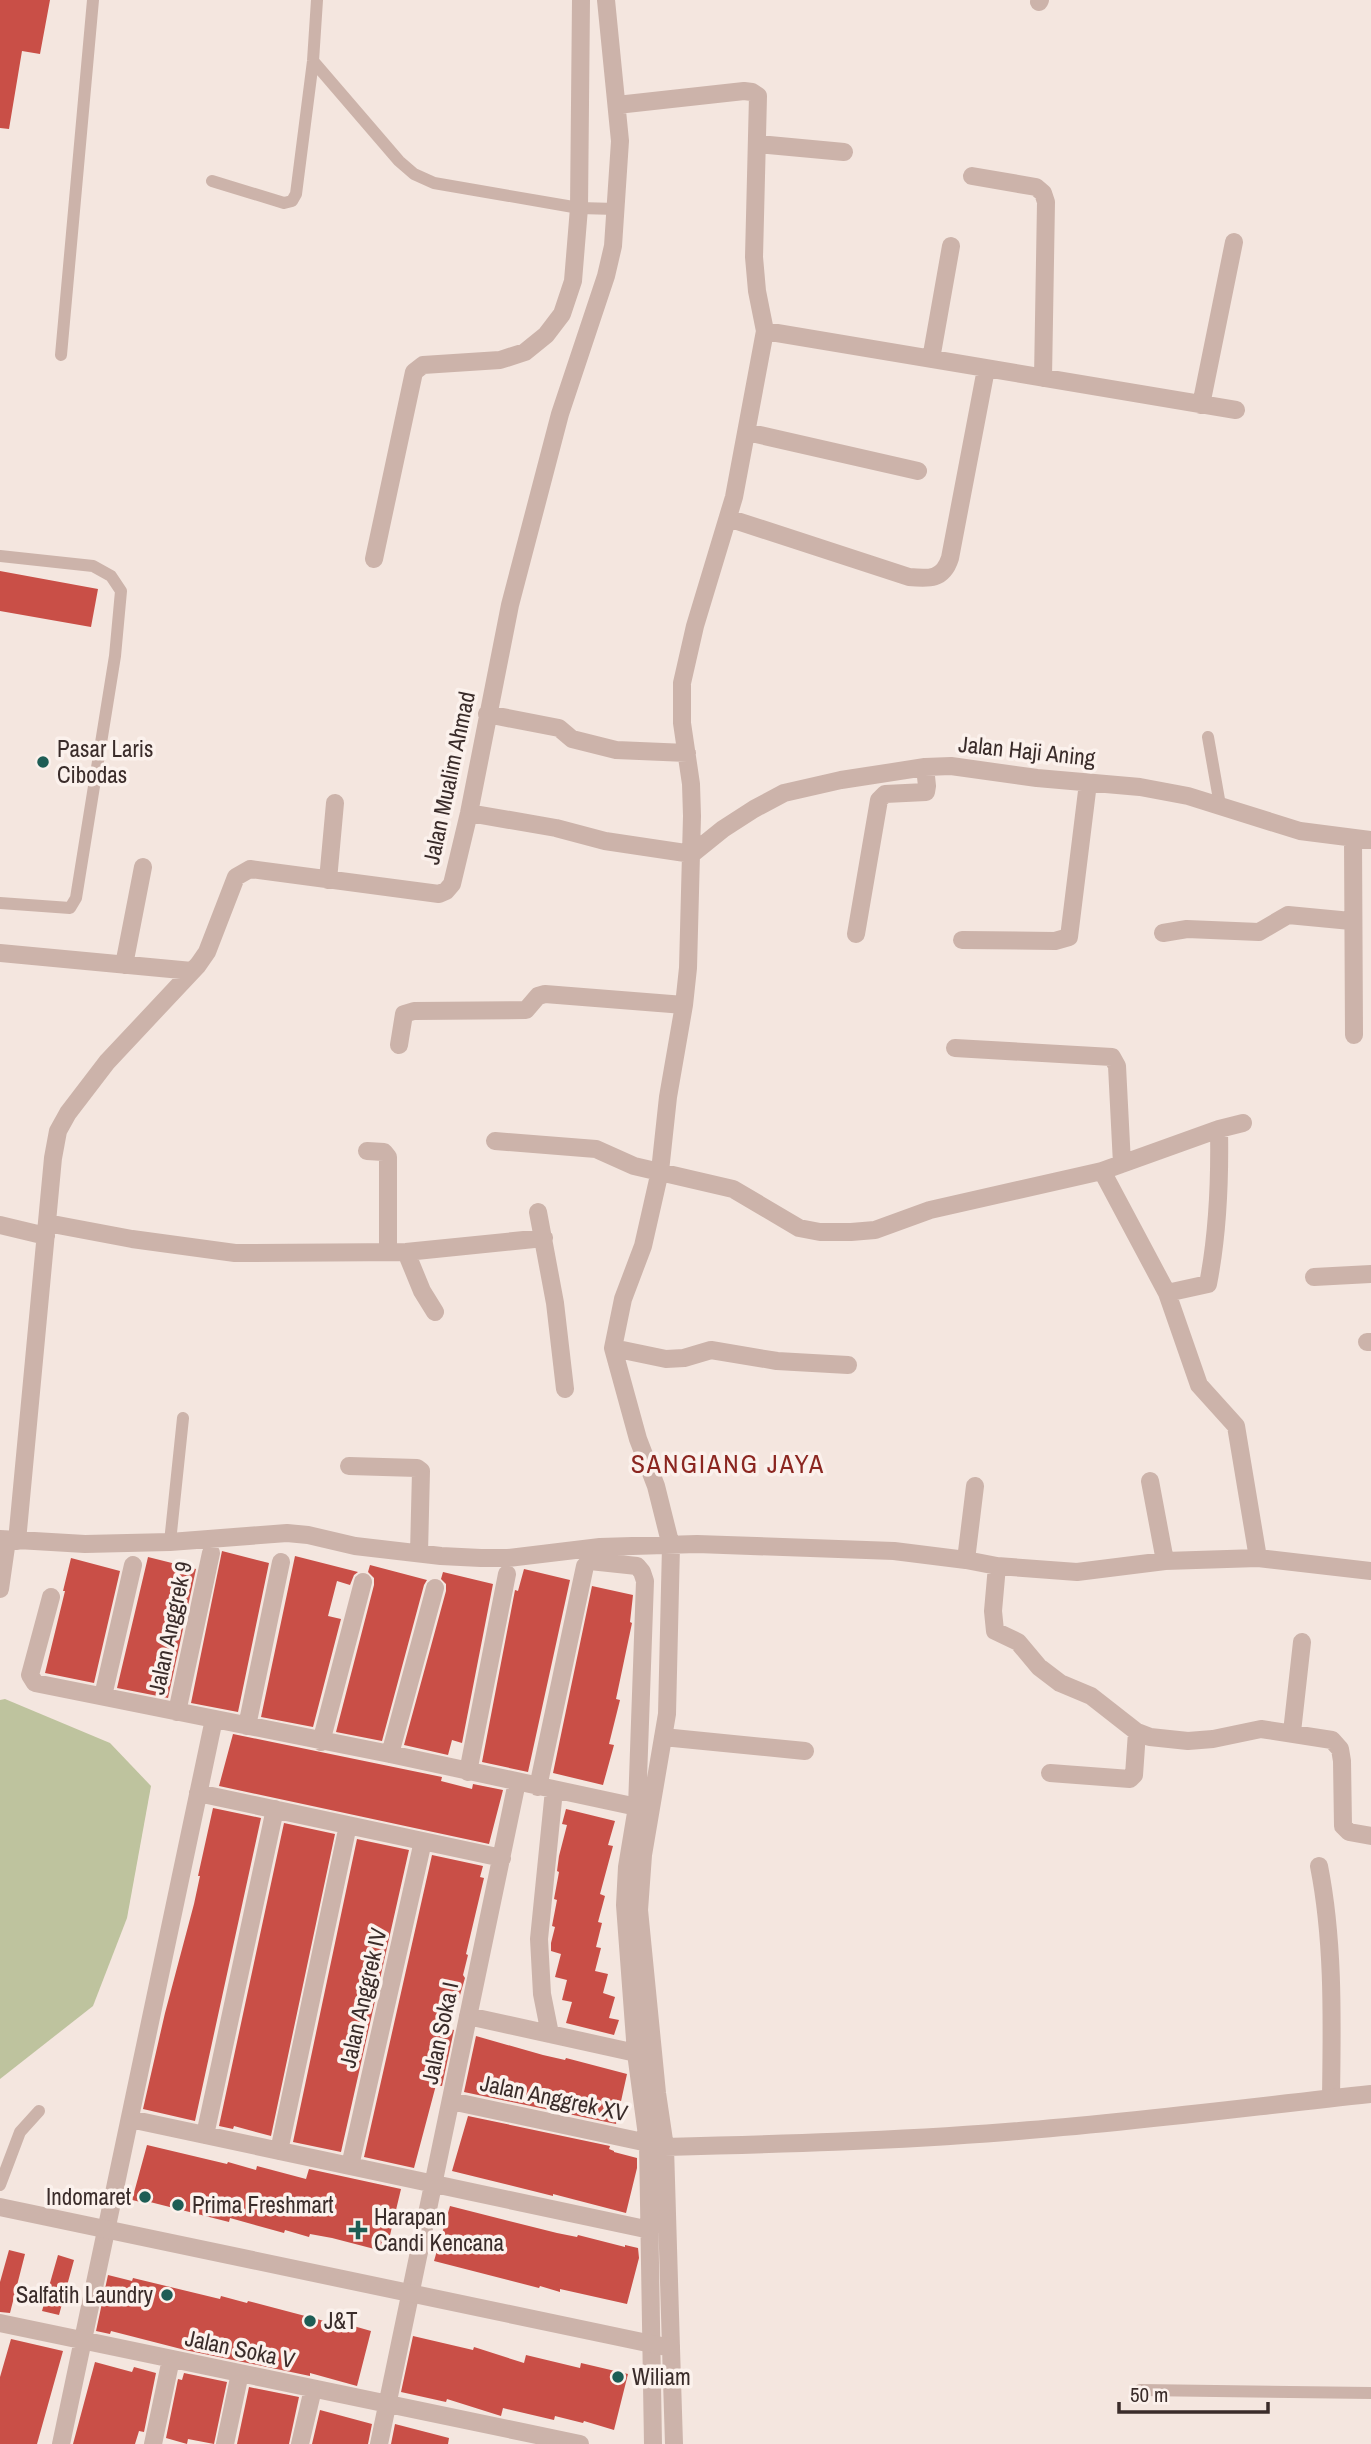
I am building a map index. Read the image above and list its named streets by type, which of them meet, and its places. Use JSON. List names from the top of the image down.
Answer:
{
  "streets": {
    "street": [
      "Jalan Haji Aning",
      "Jalan Mualim Ahmad",
      "Jalan Anggrek 9",
      "Jalan Anggrek IV",
      "Jalan Soka I",
      "Jalan Anggrek XV",
      "Jalan Soka V"
    ]
  },
  "crossings": [
    ["Jalan Soka I", "Jalan Anggrek XV"],
    ["Jalan Soka I", "Jalan Soka V"]
  ],
  "districts": ["SANGIANG JAYA"],
  "places": {
    "other": [
      "Pasar Laris Cibodas",
      "Indomaret",
      "Prima Freshmart",
      "Salfatih Laundry",
      "J&T",
      "Wiliam"
    ],
    "health": ["Harapan Candi Kencana"]
  },
  "scale_bar": "50 m"
}
